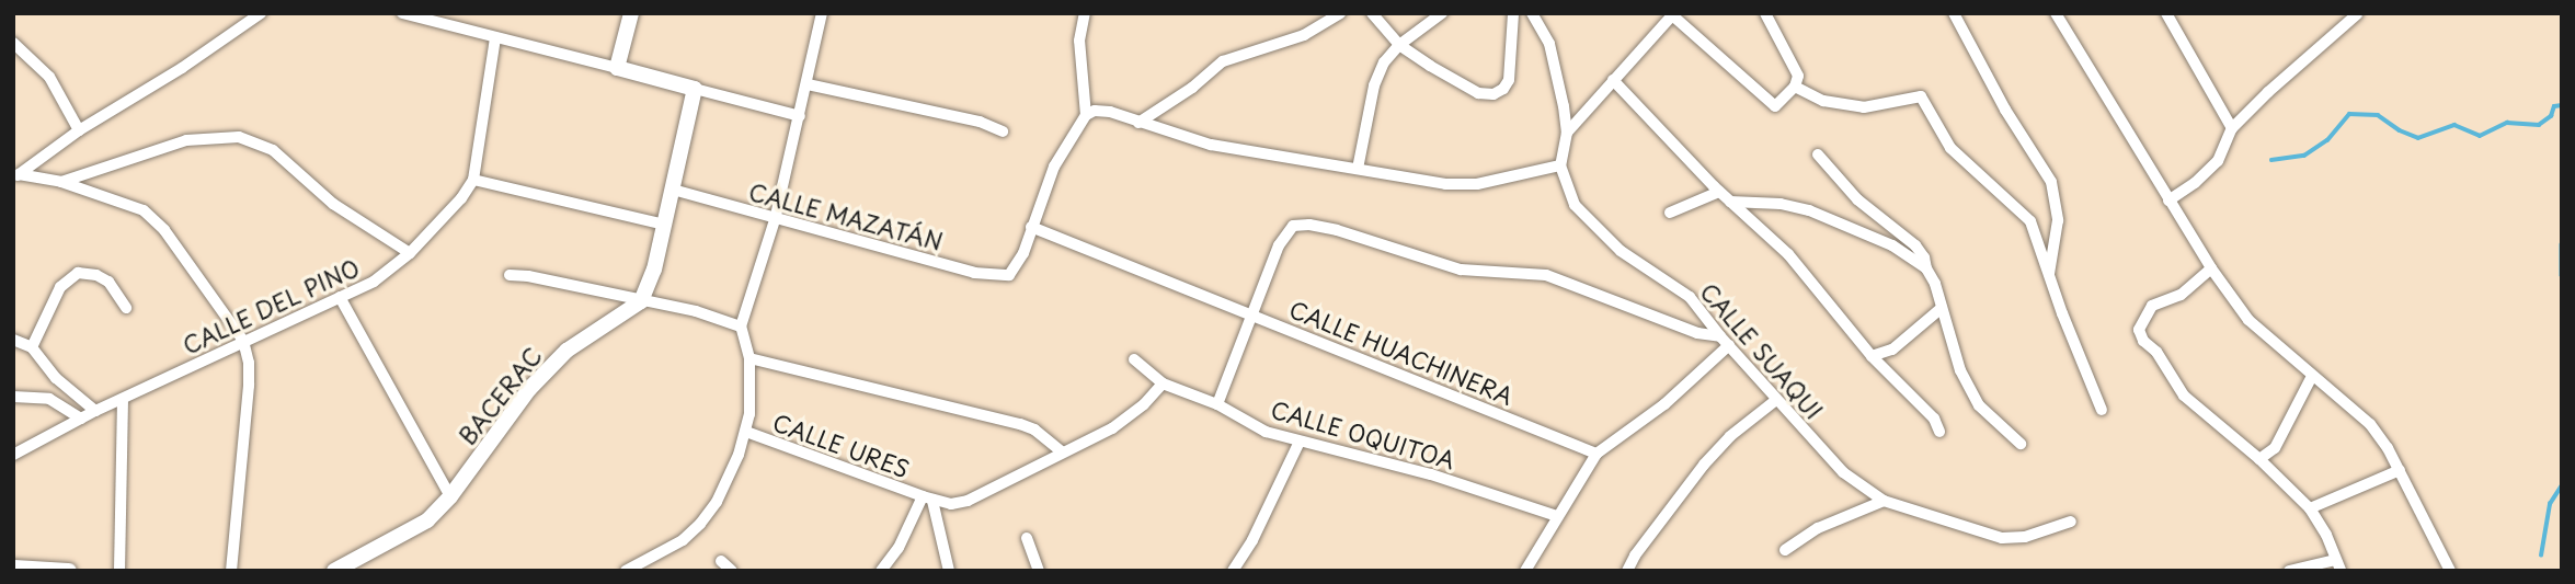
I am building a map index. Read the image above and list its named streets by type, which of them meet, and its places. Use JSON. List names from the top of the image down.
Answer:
{
  "streets": {
    "street": [
      "CALLE MAZATÁN",
      "CALLE DEL PINO",
      "CALLE SUAQUI",
      "CALLE HUACHINERA",
      "BACERAC",
      "CALLE OQUITOA",
      "CALLE URES"
    ]
  },
  "crossings": [
    ["CALLE MAZATÁN", "CALLE HUACHINERA"]
  ]
}
